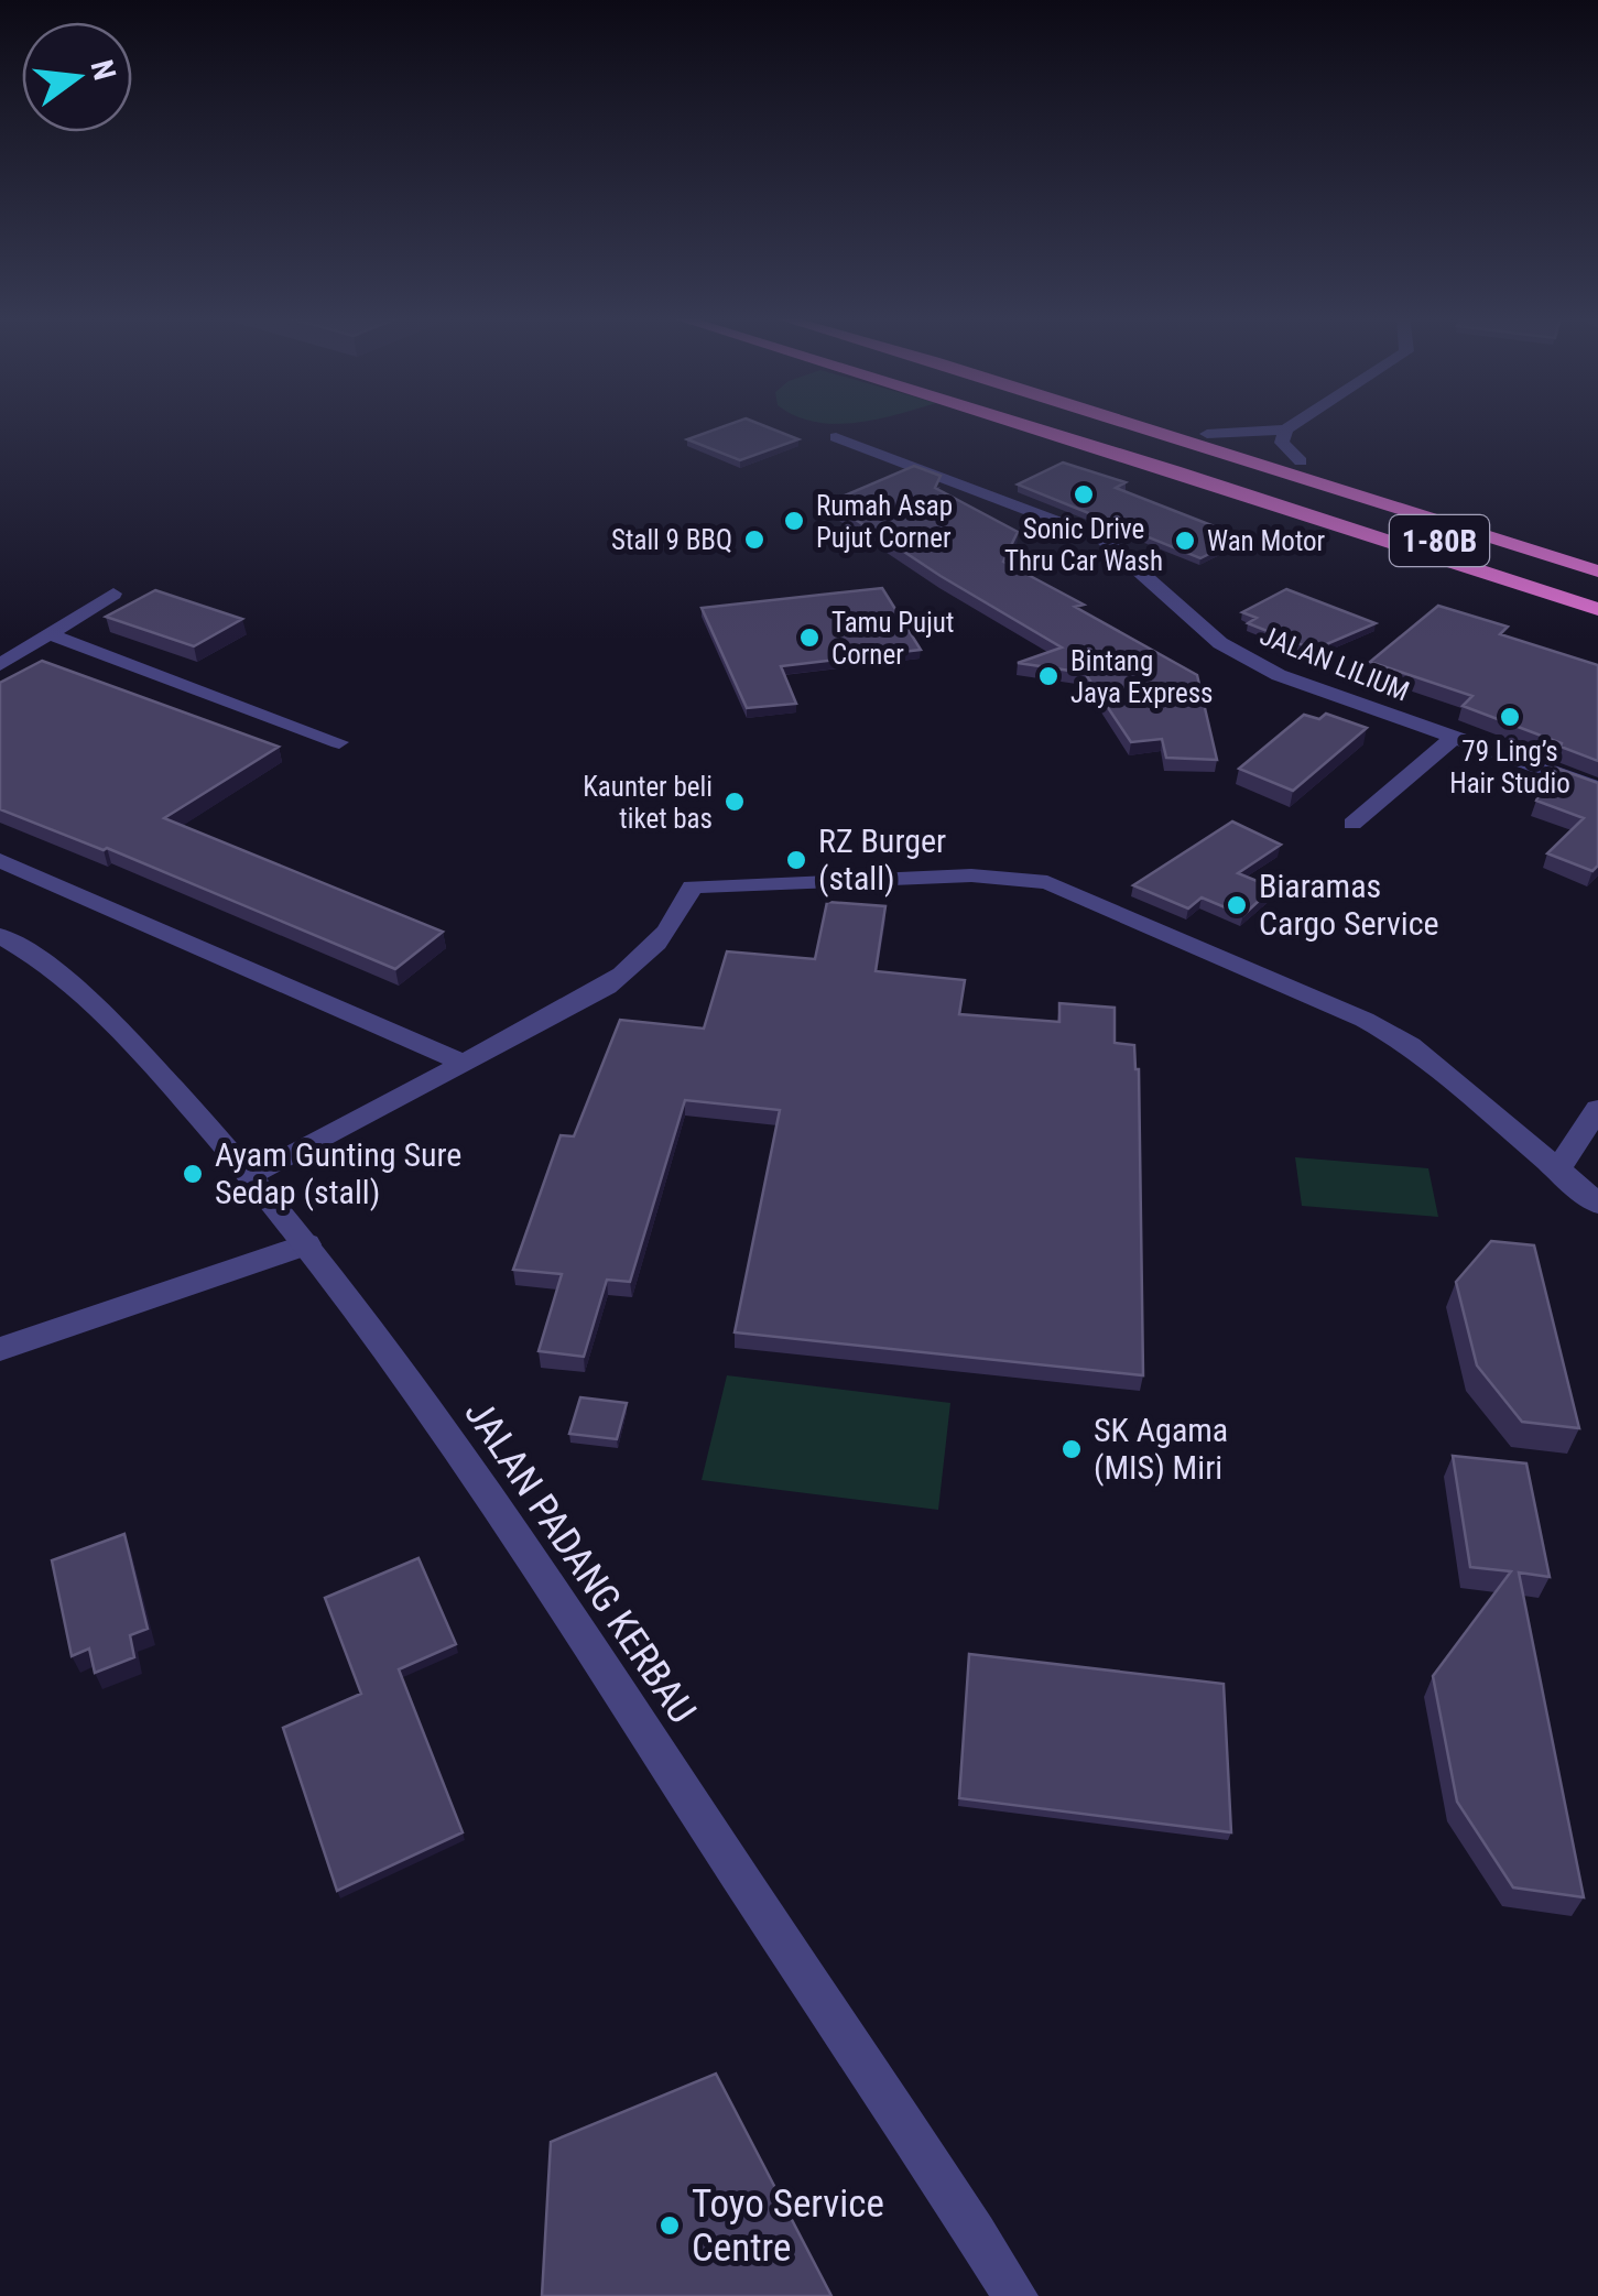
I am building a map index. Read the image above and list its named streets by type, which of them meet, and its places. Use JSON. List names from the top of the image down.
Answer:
{
  "streets": {
    "highway": ["1-80B"],
    "street": ["JALAN LILIUM", "JALAN PADANG KERBAU"]
  },
  "places": [
    "Sonic Drive Thru Car Wash",
    "Rumah Asap Pujut Corner",
    "Stall 9 BBQ",
    "Wan Motor",
    "Tamu Pujut Corner",
    "Bintang Jaya Express",
    "79 Ling’s Hair Studio",
    "Kaunter beli tiket bas",
    "RZ Burger (stall)",
    "Biaramas Cargo Service",
    "Ayam Gunting Sure Sedap (stall)",
    "SK Agama (MIS) Miri",
    "Toyo Service Centre"
  ],
  "north": "right"
}
